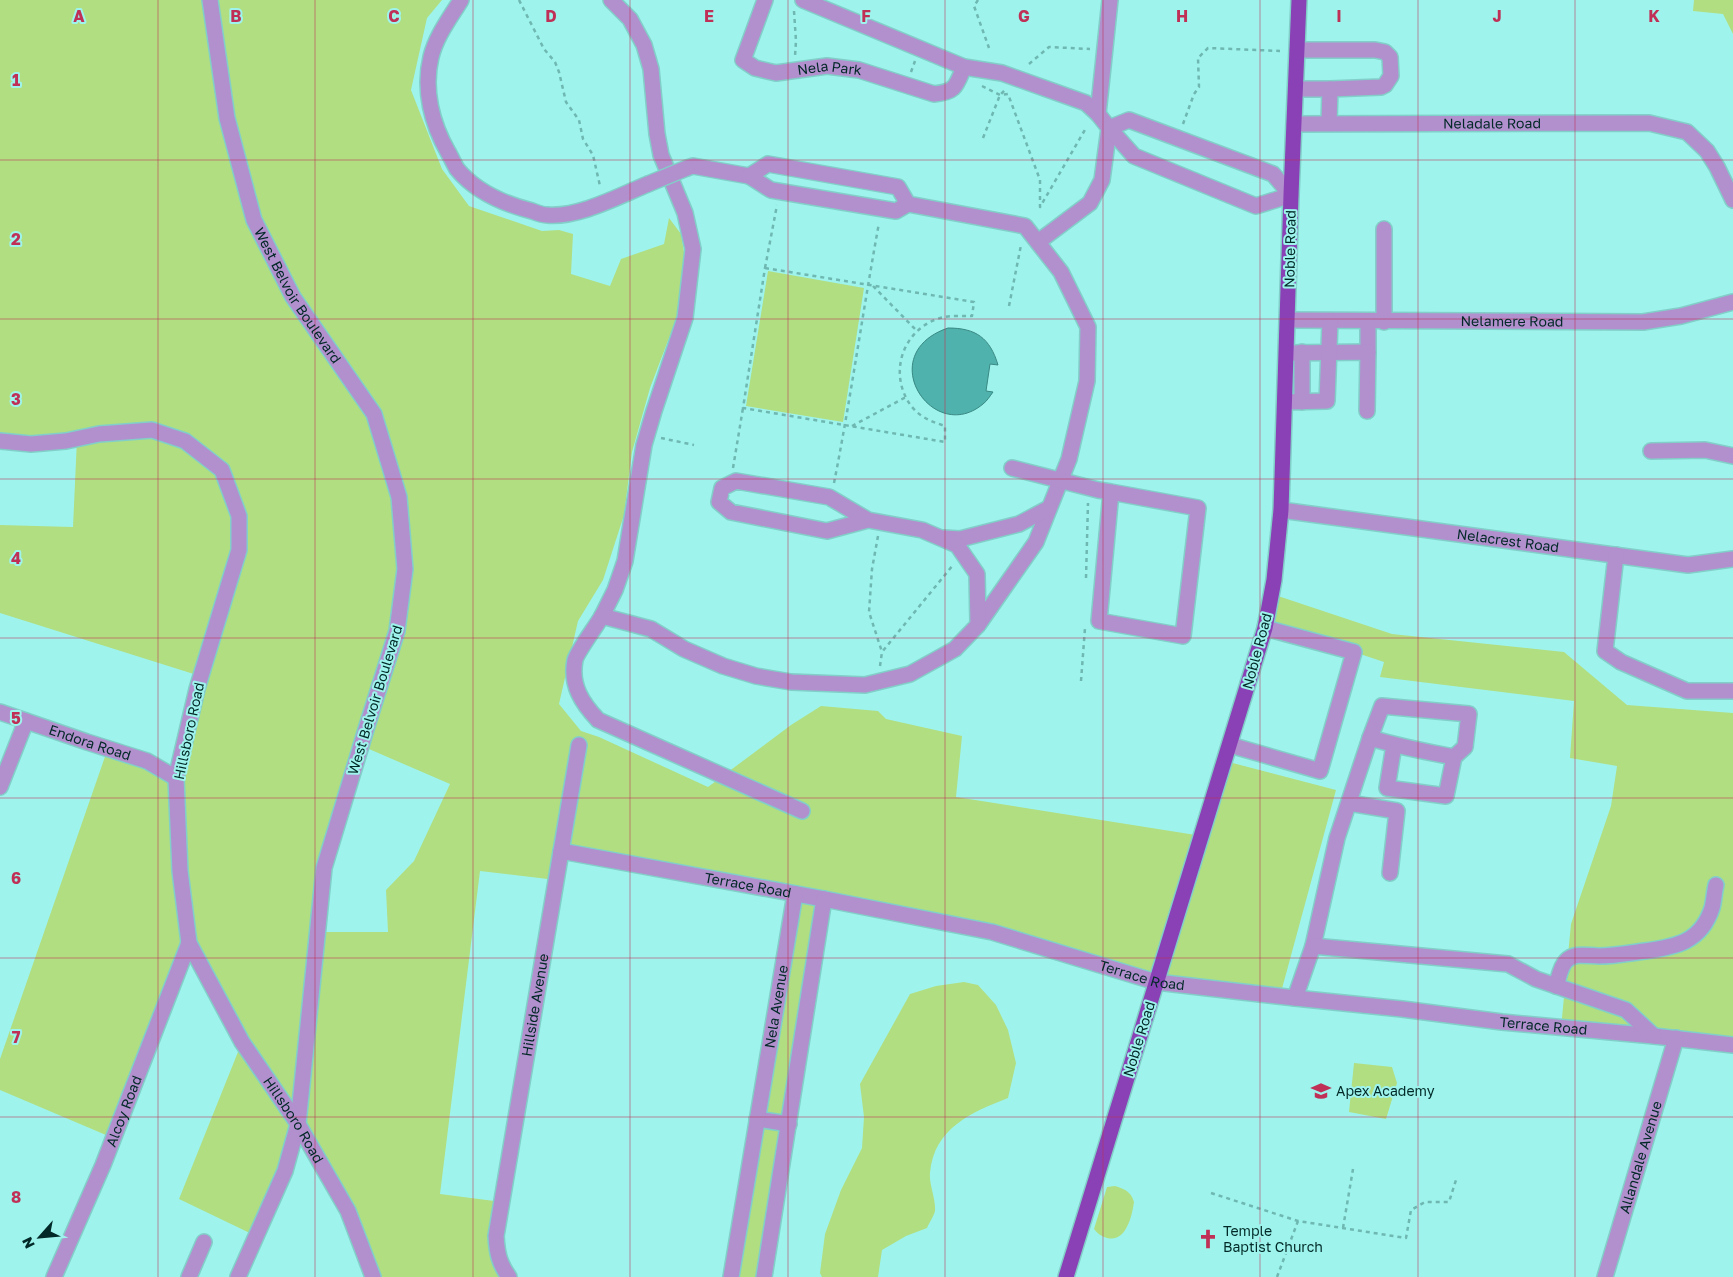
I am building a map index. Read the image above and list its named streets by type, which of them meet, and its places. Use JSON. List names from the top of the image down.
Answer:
{
  "streets": {
    "main road": ["Noble Road"],
    "street": [
      "Nela Park",
      "Neladale Road",
      "West Belvoir Boulevard",
      "Nelamere Road",
      "Nelacrest Road",
      "Hillsboro Road",
      "Endora Road",
      "Terrace Road",
      "Hillside Avenue",
      "Nela Avenue",
      "Alcoy Road",
      "Allandale Avenue"
    ]
  },
  "crossings": [
    ["Neladale Road", "Noble Road"],
    ["Noble Road", "Nelamere Road"],
    ["Noble Road", "Nelacrest Road"],
    ["Noble Road", "Terrace Road"],
    ["West Belvoir Boulevard", "Hillsboro Road"],
    ["Hillsboro Road", "Endora Road"],
    ["Hillsboro Road", "Alcoy Road"],
    ["Terrace Road", "Hillside Avenue"],
    ["Terrace Road", "Nela Avenue"],
    ["Terrace Road", "Allandale Avenue"]
  ],
  "places": {
    "school or university": ["Apex Academy"],
    "church": ["Temple Baptist Church"]
  },
  "north": "bottom left",
  "grid": {
    "columns": [
      "A",
      "B",
      "C",
      "D",
      "E",
      "F",
      "G",
      "H",
      "I",
      "J",
      "K"
    ],
    "rows": [
      "1",
      "2",
      "3",
      "4",
      "5",
      "6",
      "7",
      "8"
    ]
  }
}
